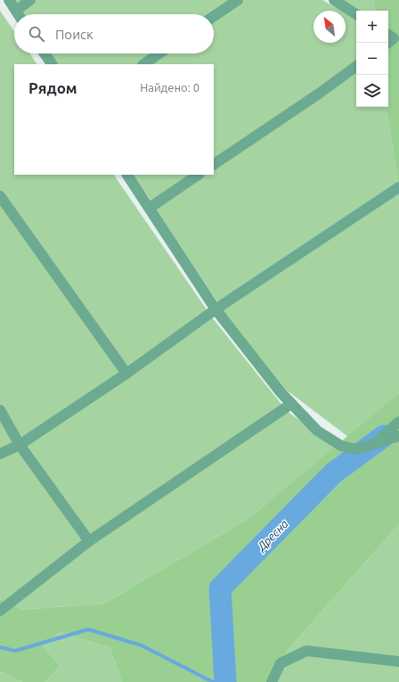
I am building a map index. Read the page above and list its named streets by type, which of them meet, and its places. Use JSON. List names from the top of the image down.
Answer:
{
  "water": ["Дресна"],
  "north": "top left",
  "page": {
    "map_buttons": ["+", "−"],
    "search": "Поиск",
    "heading": ["Рядом", "Найдено: 0"]
  }
}
